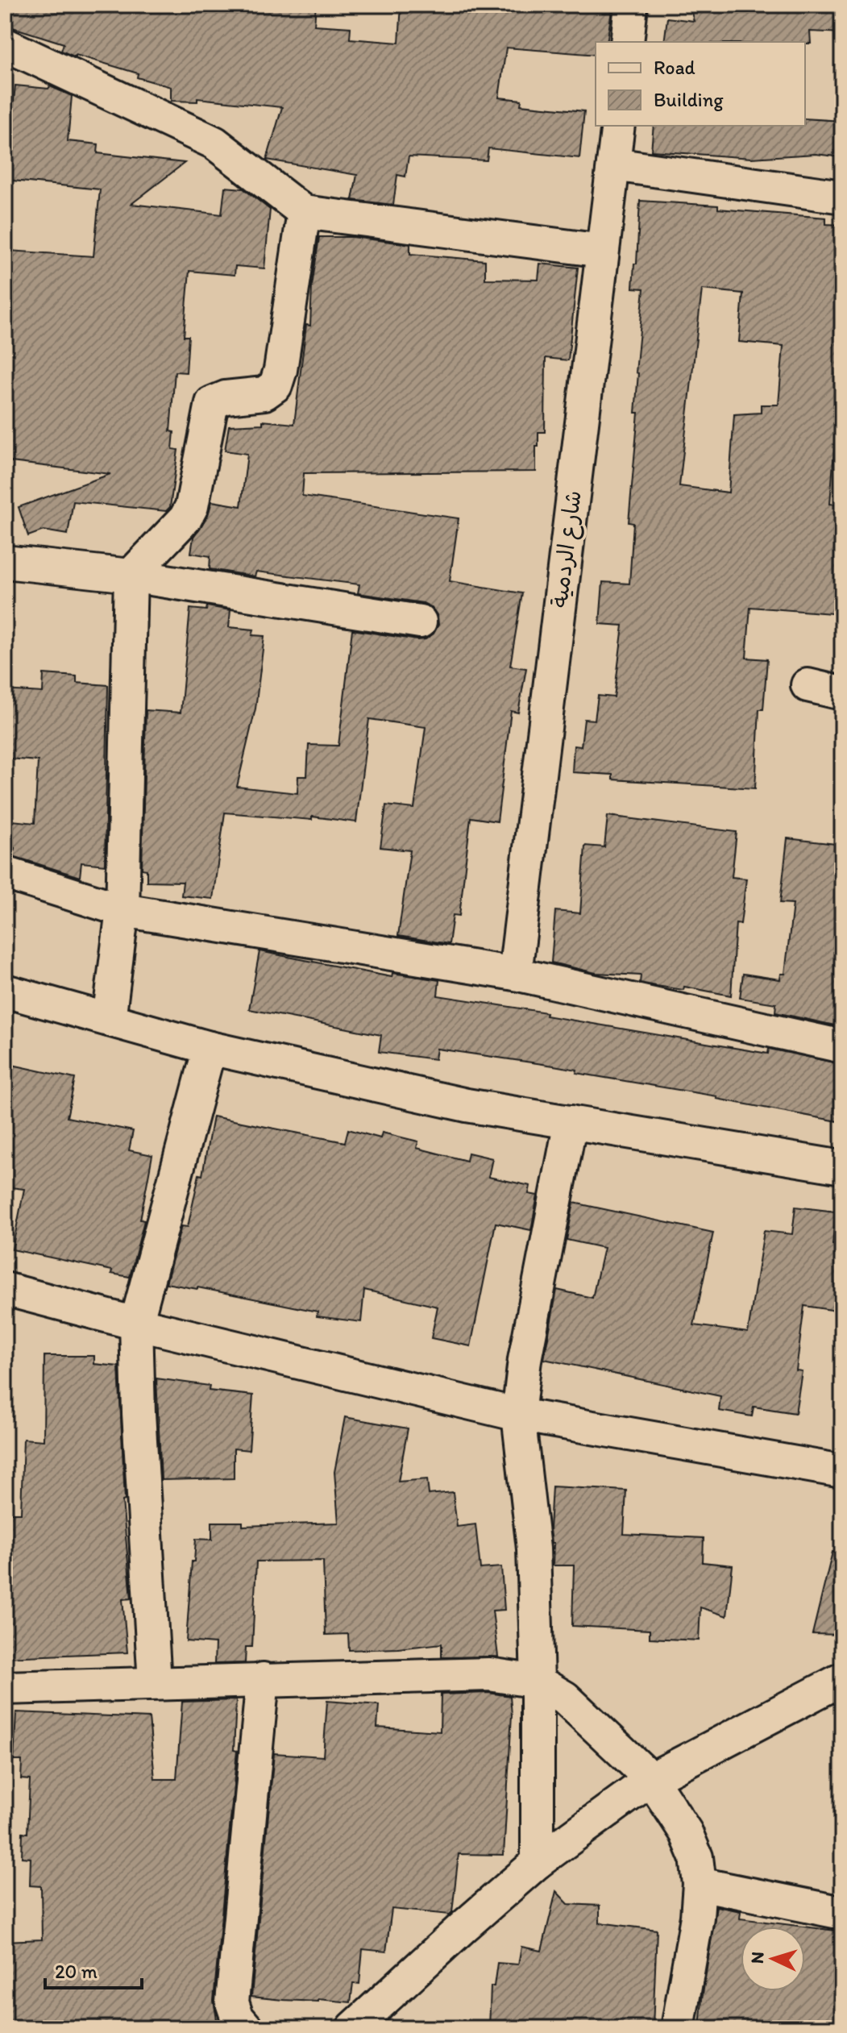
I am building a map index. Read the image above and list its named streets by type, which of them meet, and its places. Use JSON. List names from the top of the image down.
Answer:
{
  "streets": {
    "street": ["شارع الردمية"]
  },
  "legend": ["Road", "Building"],
  "scale_bar": "20 m",
  "north": "left"
}
